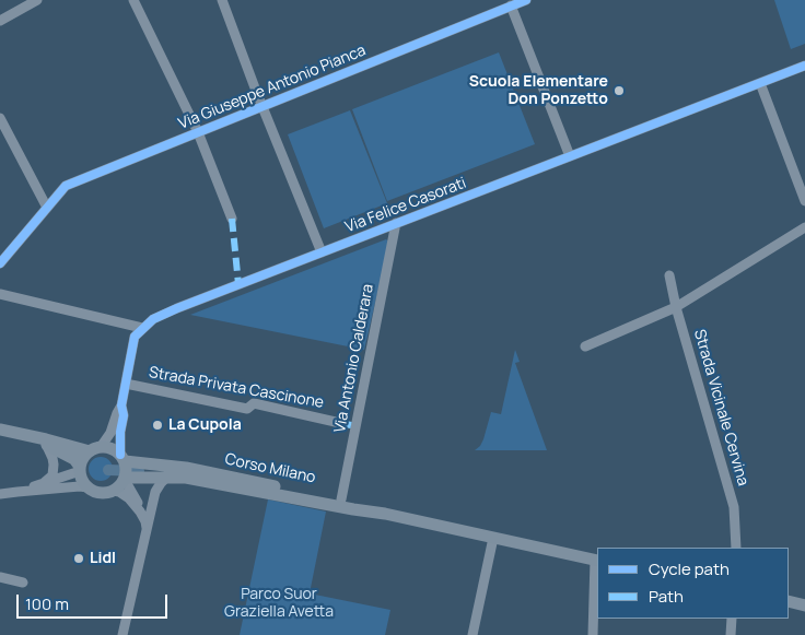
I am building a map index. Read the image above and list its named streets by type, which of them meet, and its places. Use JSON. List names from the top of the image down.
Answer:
{
  "streets": {
    "main road": ["Corso Milano"],
    "street": [
      "Via Giuseppe Antonio Pianca",
      "Via Felice Casorati",
      "Via Antonio Calderara",
      "Strada Privata Cascinone",
      "Strada Vicinale Cervina"
    ]
  },
  "crossings": [
    ["Via Felice Casorati", "Via Antonio Calderara"],
    ["Via Antonio Calderara", "Corso Milano"]
  ],
  "parks": ["Parco Suor Graziella Avetta"],
  "places": ["Scuola Elementare Don Ponzetto", "La Cupola", "Lidl"],
  "legend": ["Cycle path", "Path"],
  "scale_bar": "100 m"
}
